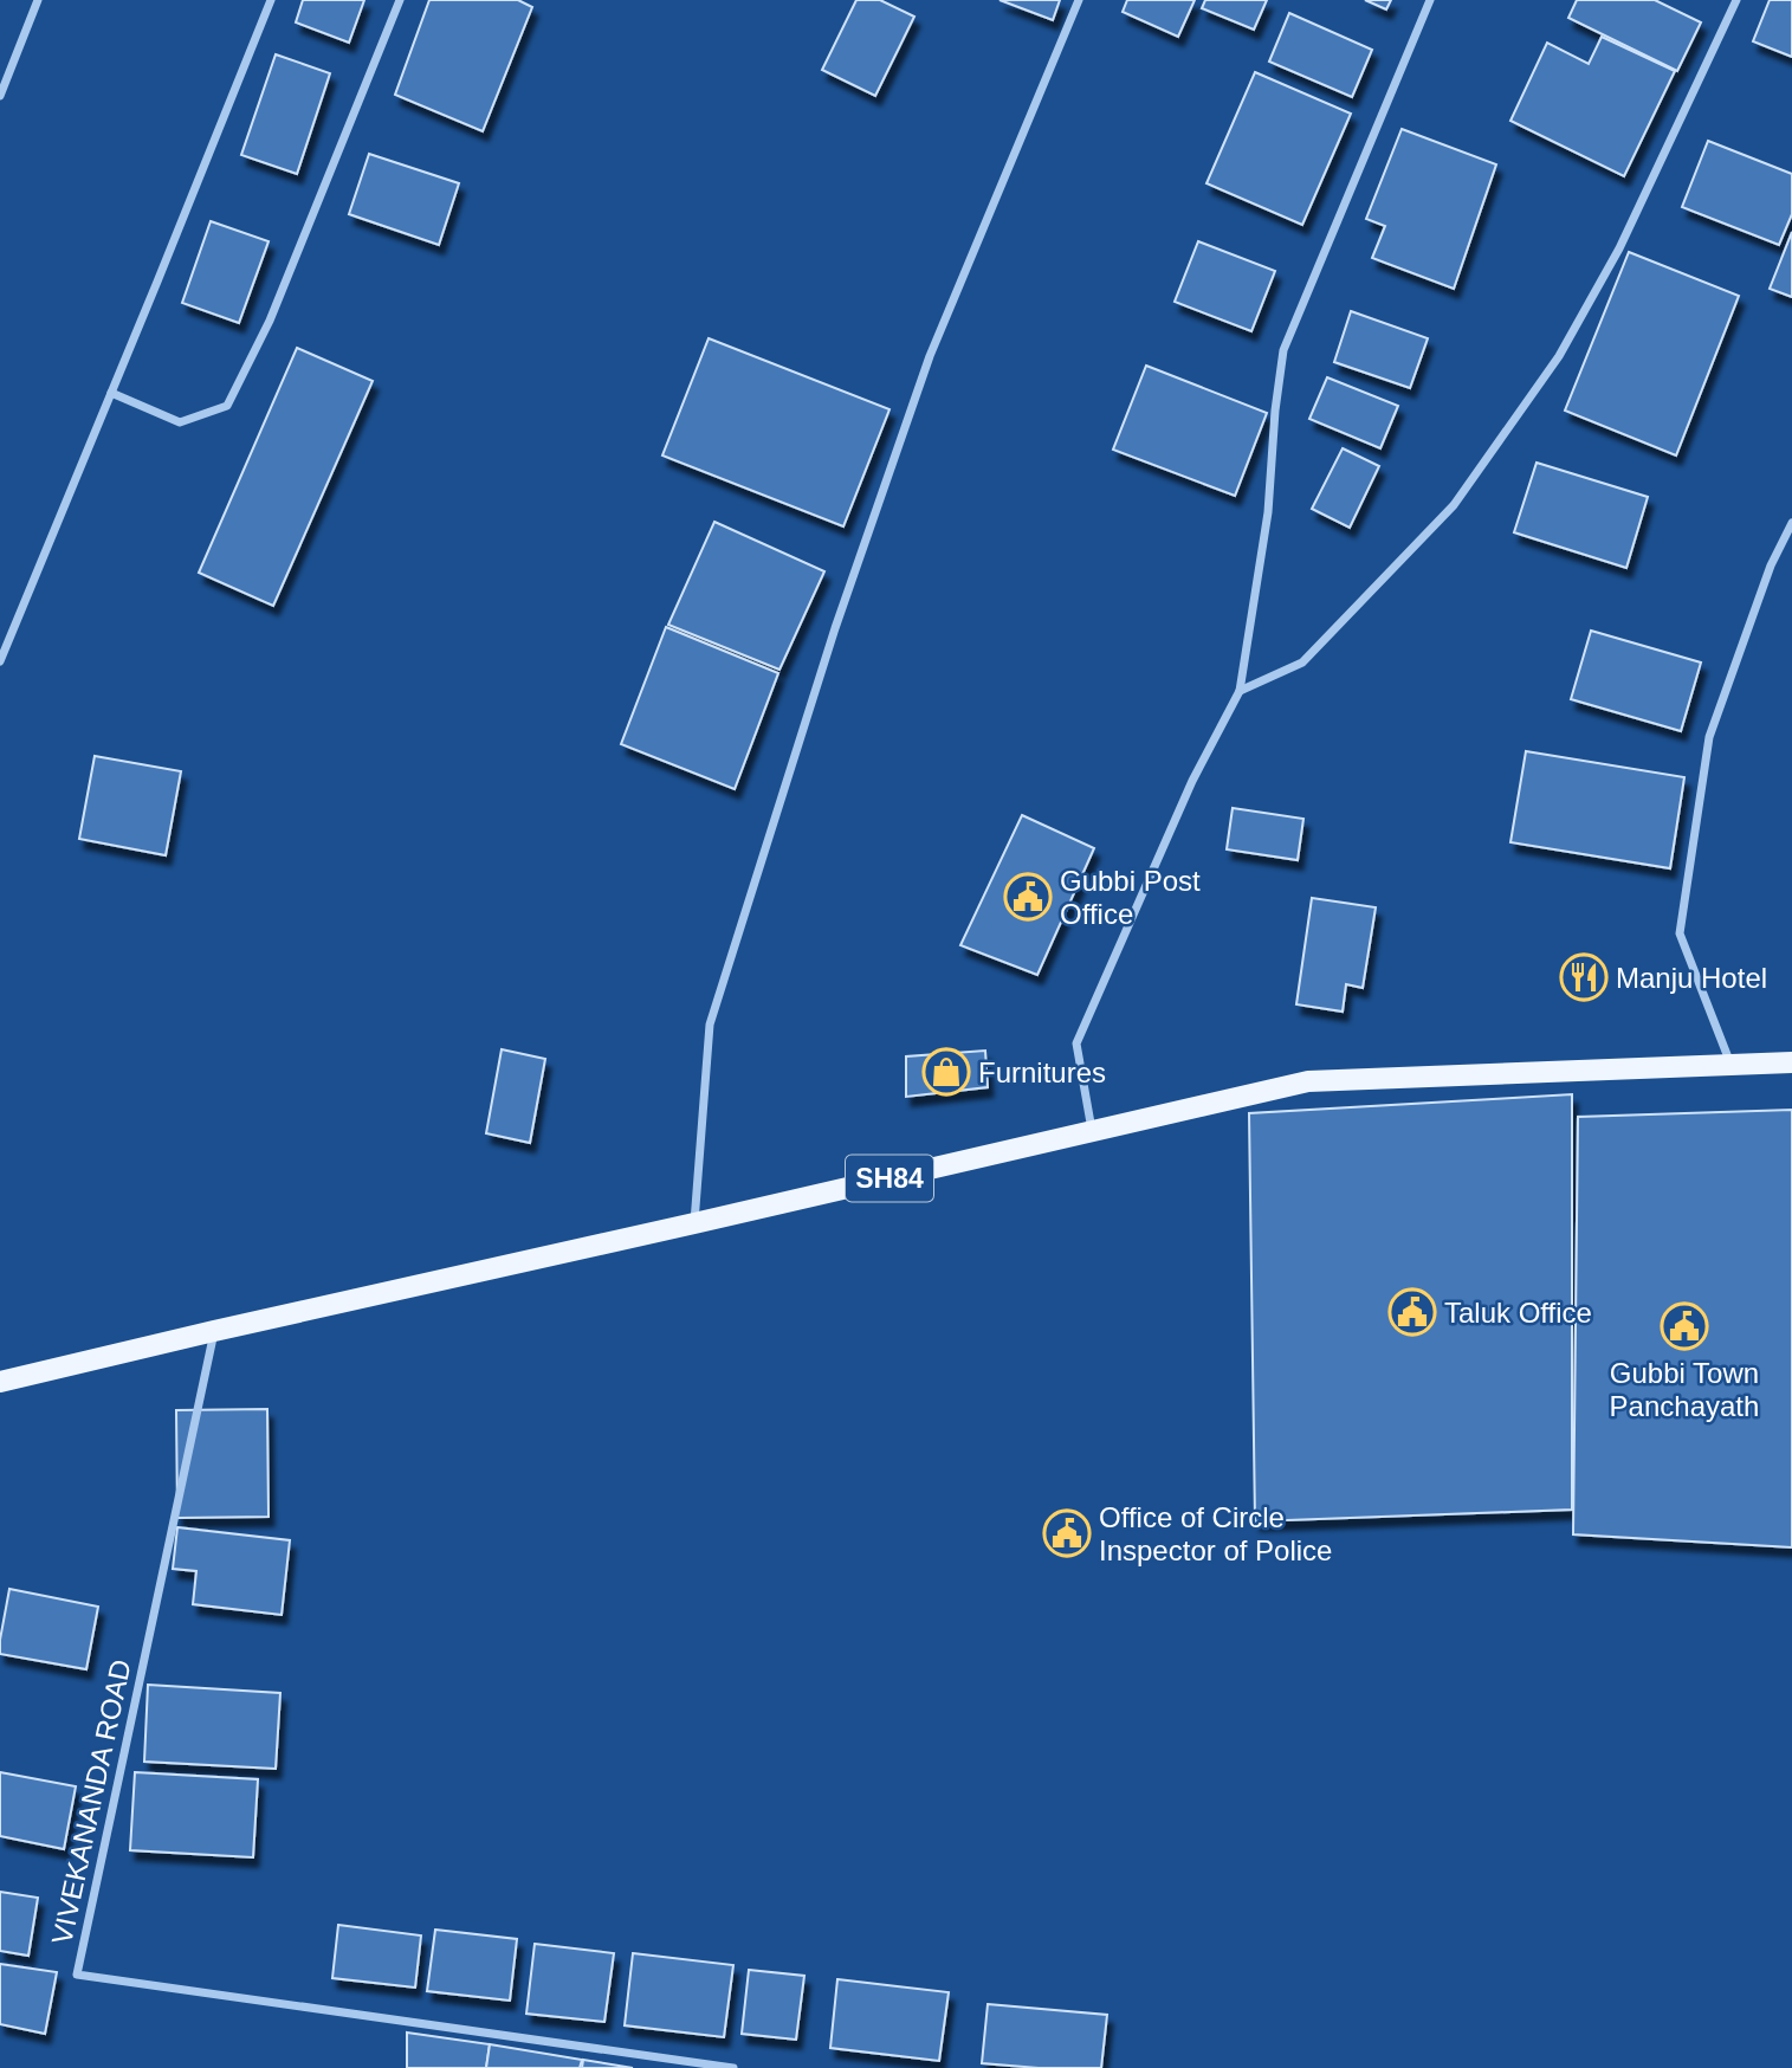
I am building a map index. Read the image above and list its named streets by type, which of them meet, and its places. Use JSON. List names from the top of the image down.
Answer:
{
  "streets": {
    "main road": ["SH84"],
    "street": ["VIVEKANANDA ROAD"]
  },
  "crossings": [
    ["SH84", "VIVEKANANDA ROAD"]
  ],
  "places": {
    "public building": [
      "Gubbi Post Office",
      "Taluk Office",
      "Gubbi Town Panchayath",
      "Office of Circle Inspector of Police"
    ],
    "restaurant": ["Manju Hotel"],
    "shop": ["Furnitures"]
  }
}
